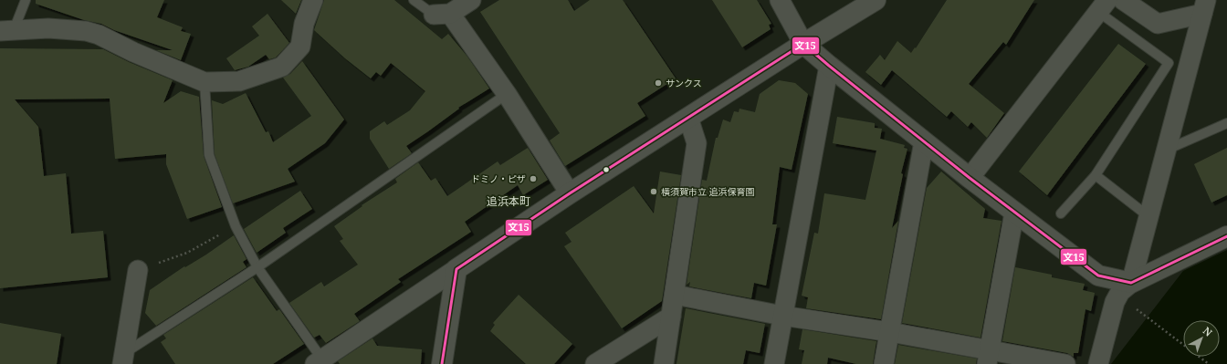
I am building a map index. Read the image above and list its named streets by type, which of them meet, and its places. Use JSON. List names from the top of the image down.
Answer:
{
  "districts": ["追浜本町"],
  "places": ["サンクス", "ドミノ・ピザ", "横須賀市立 追浜保育園"],
  "lines": ["transit line 文15"],
  "north": "top right"
}
